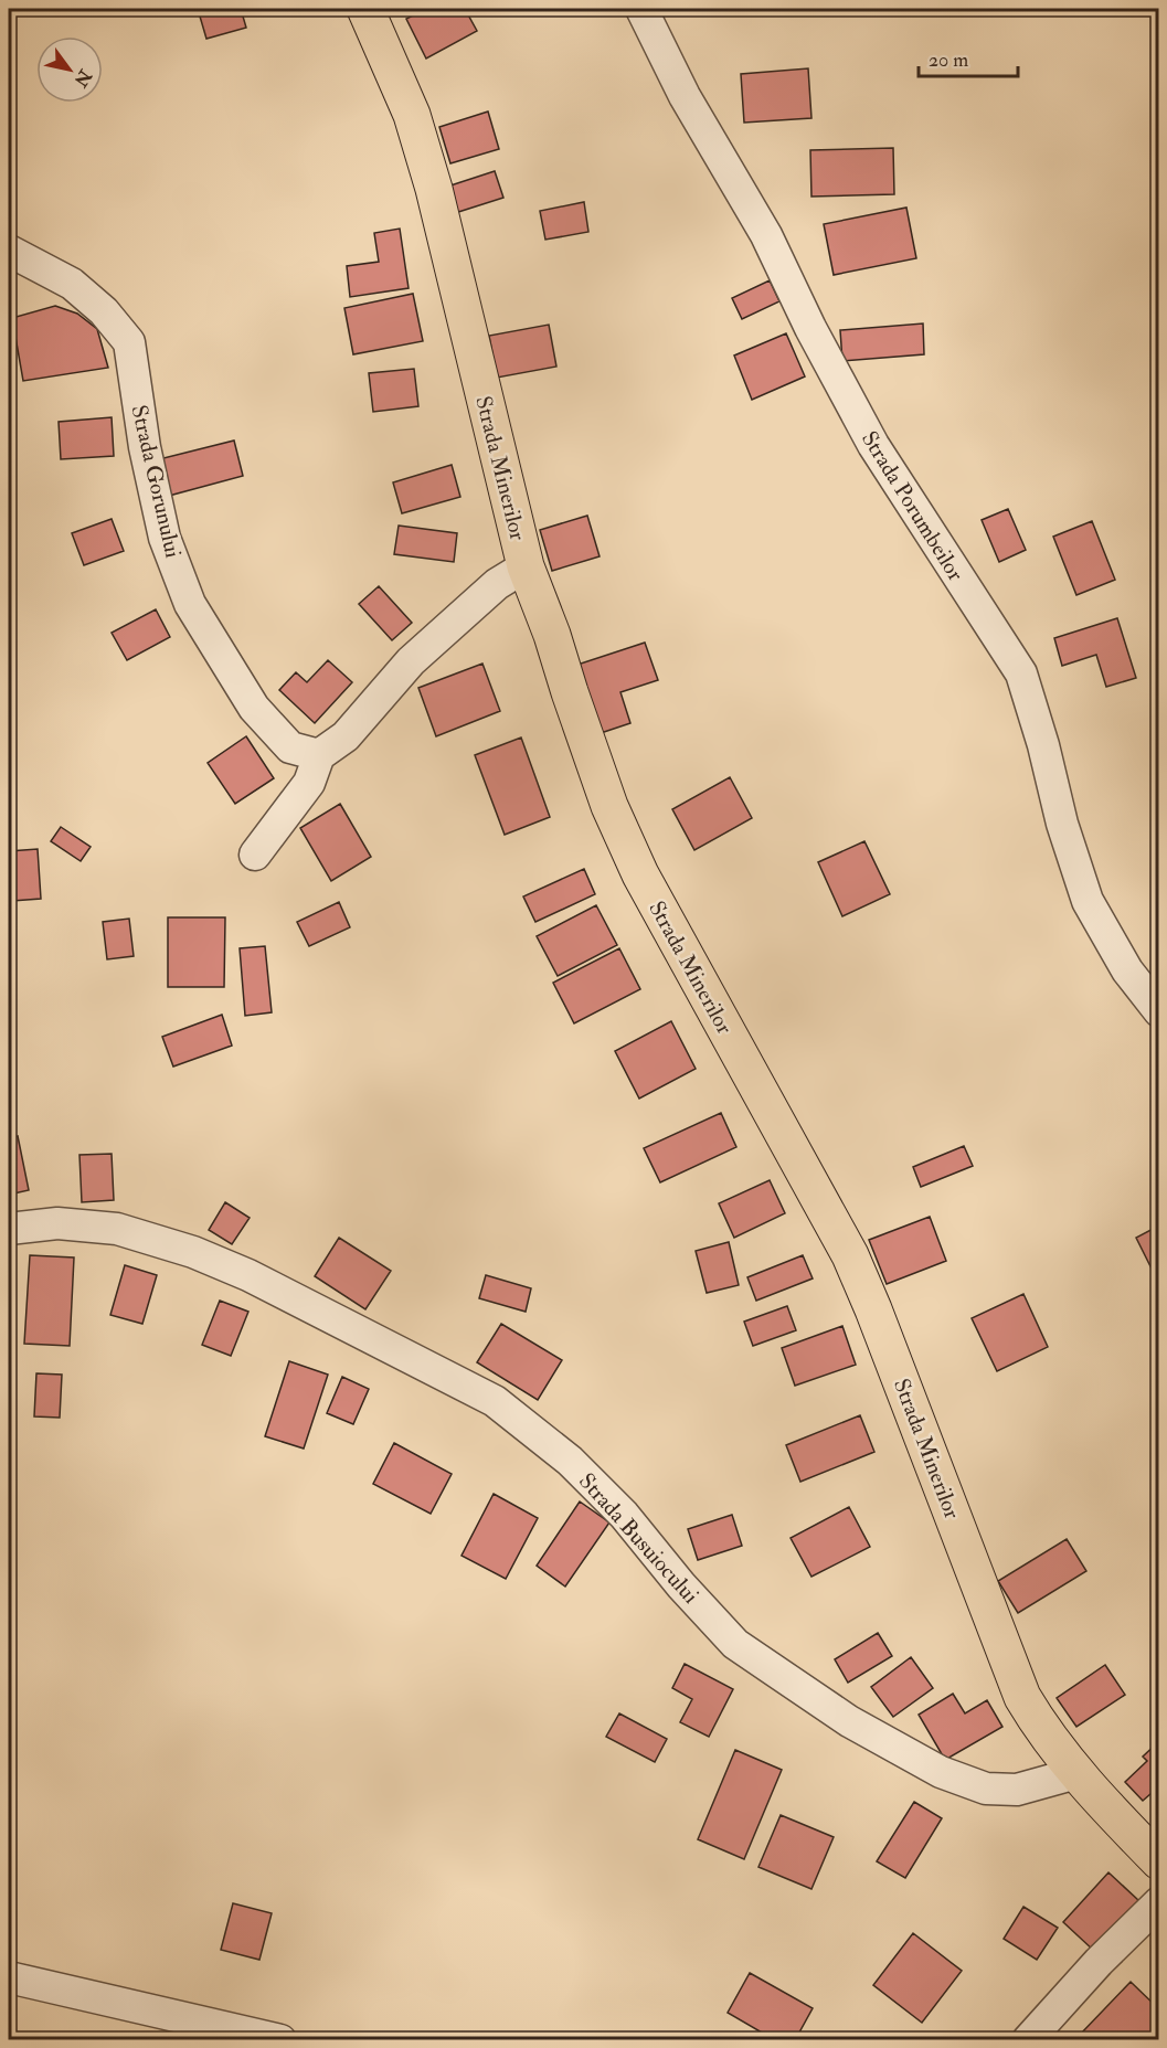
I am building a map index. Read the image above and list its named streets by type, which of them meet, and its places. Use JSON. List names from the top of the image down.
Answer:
{
  "streets": {
    "main road": ["Strada Minerilor"],
    "street": ["Strada Gorunului", "Strada Porumbeilor", "Strada Busuiocului"]
  },
  "crossings": [
    ["Strada Minerilor", "Strada Busuiocului"]
  ],
  "scale_bar": "20 m",
  "north": "bottom right"
}
